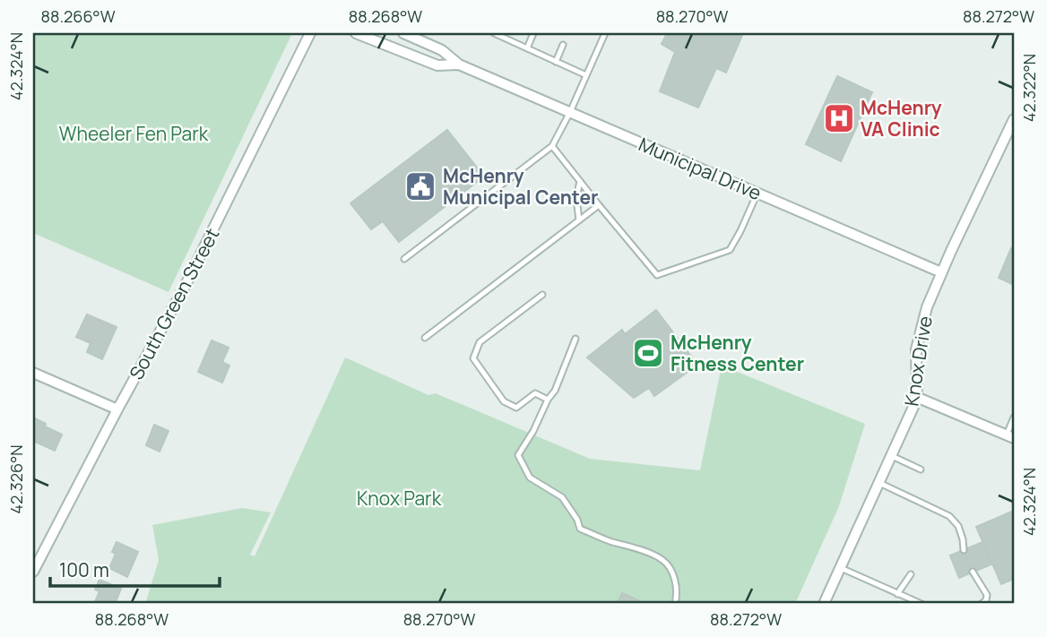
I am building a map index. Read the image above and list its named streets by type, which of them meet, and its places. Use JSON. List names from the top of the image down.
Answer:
{
  "streets": {
    "street": ["Municipal Drive", "South Green Street", "Knox Drive"]
  },
  "crossings": [
    ["Municipal Drive", "Knox Drive"]
  ],
  "parks": ["Wheeler Fen Park", "Knox Park"],
  "places": {
    "hospital": ["McHenry VA Clinic"],
    "public building": ["McHenry Municipal Center"],
    "sports": ["McHenry Fitness Center"]
  },
  "scale_bar": "100 m",
  "coordinates": [
    "88.266°W",
    "88.268°W",
    "88.270°W",
    "88.272°W",
    "42.324°N",
    "42.322°N",
    "42.326°N"
  ]
}
